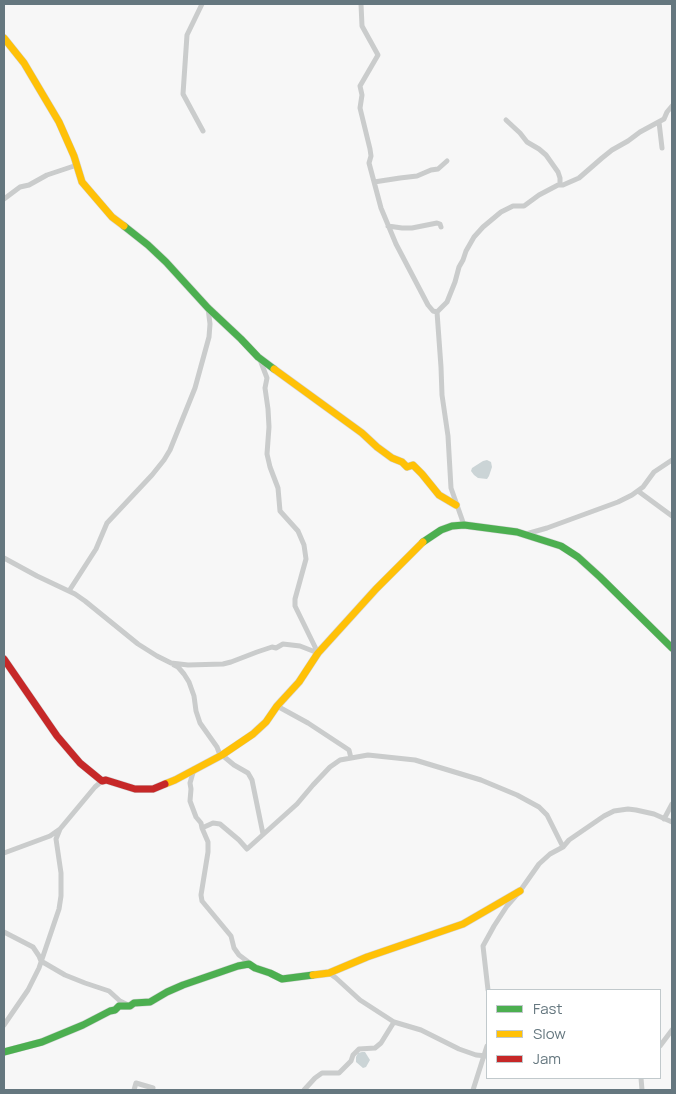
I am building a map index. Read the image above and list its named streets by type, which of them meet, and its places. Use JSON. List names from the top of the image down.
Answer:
{
  "legend": ["Fast", "Slow", "Jam"]
}
